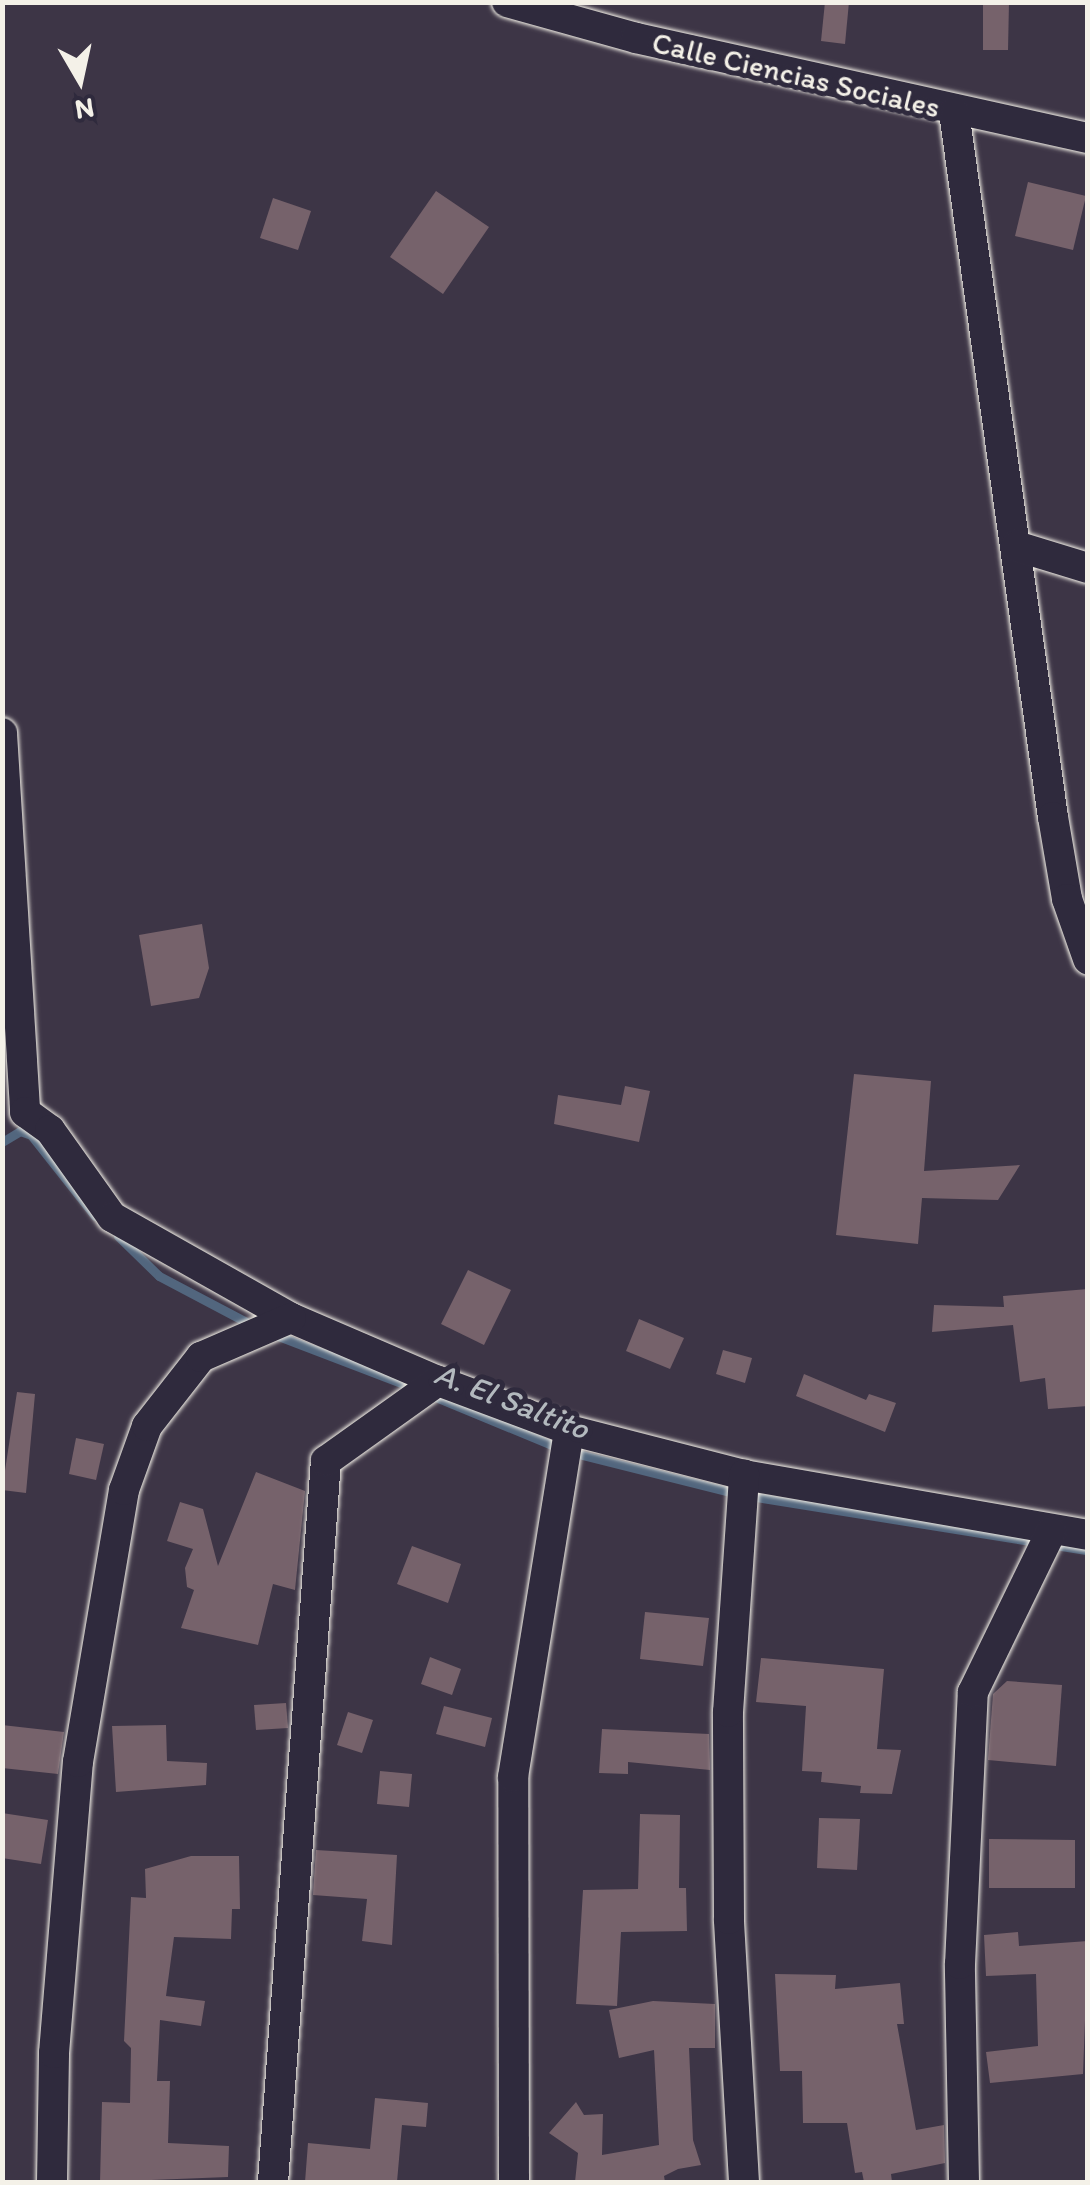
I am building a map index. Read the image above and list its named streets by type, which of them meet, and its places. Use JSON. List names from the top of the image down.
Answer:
{
  "streets": {
    "street": ["Calle Ciencias Sociales"]
  },
  "water": ["A. El Saltito"],
  "north": "bottom"
}
